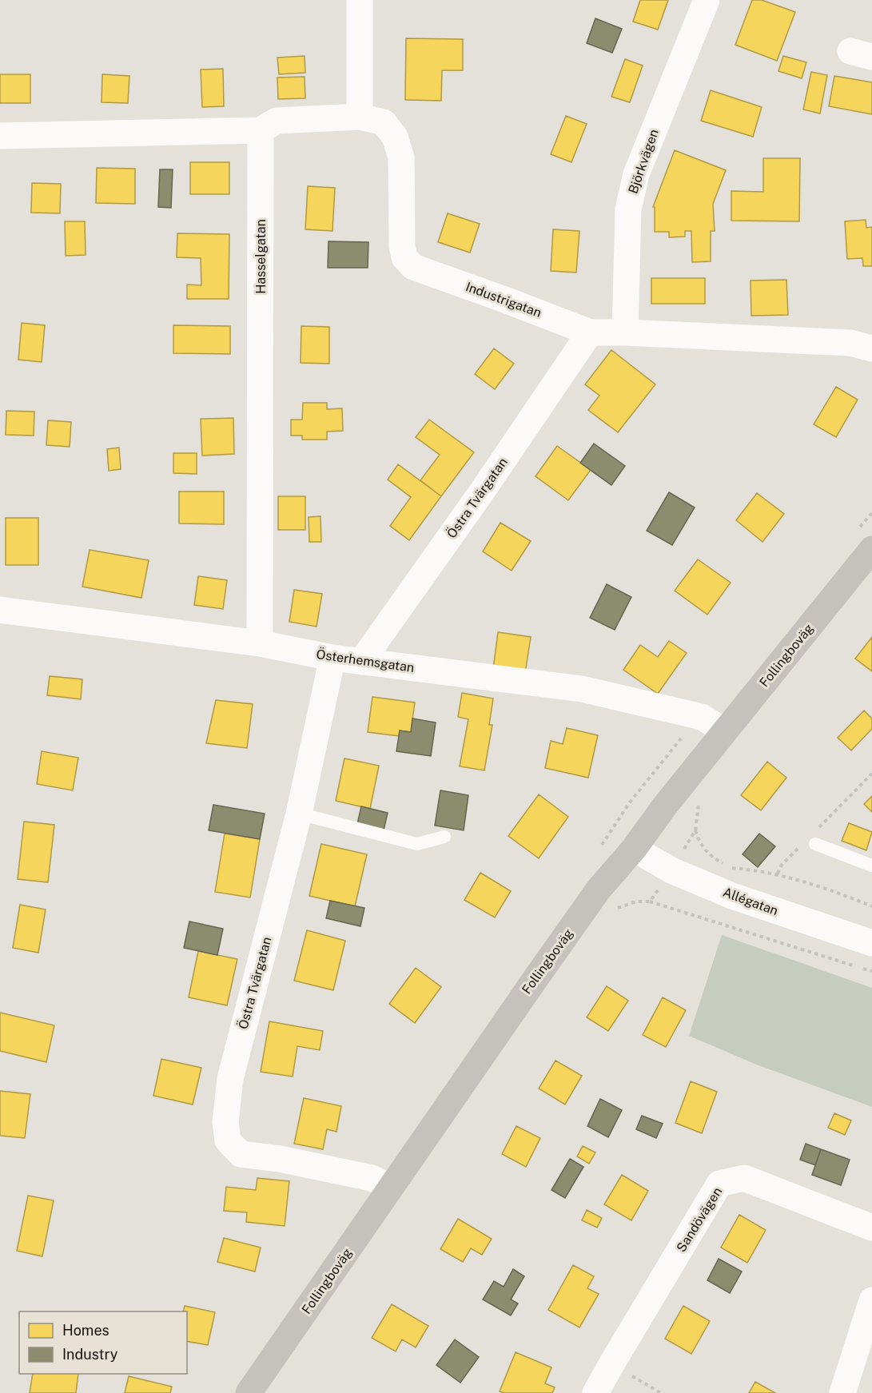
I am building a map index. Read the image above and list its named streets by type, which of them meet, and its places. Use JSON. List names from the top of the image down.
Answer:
{
  "streets": {
    "main road": ["Follingboväg"],
    "street": [
      "Björkvägen",
      "Hasselgatan",
      "Industrigatan",
      "Östra Tvärgatan",
      "Österhemsgatan",
      "Allégatan",
      "Sandövägen"
    ]
  },
  "crossings": [
    ["Björkvägen", "Industrigatan"],
    ["Hasselgatan", "Industrigatan"],
    ["Hasselgatan", "Österhemsgatan"],
    ["Industrigatan", "Östra Tvärgatan"],
    ["Östra Tvärgatan", "Follingboväg"],
    ["Östra Tvärgatan", "Österhemsgatan"],
    ["Follingboväg", "Österhemsgatan"],
    ["Follingboväg", "Allégatan"]
  ],
  "legend": ["Homes", "Industry"]
}
